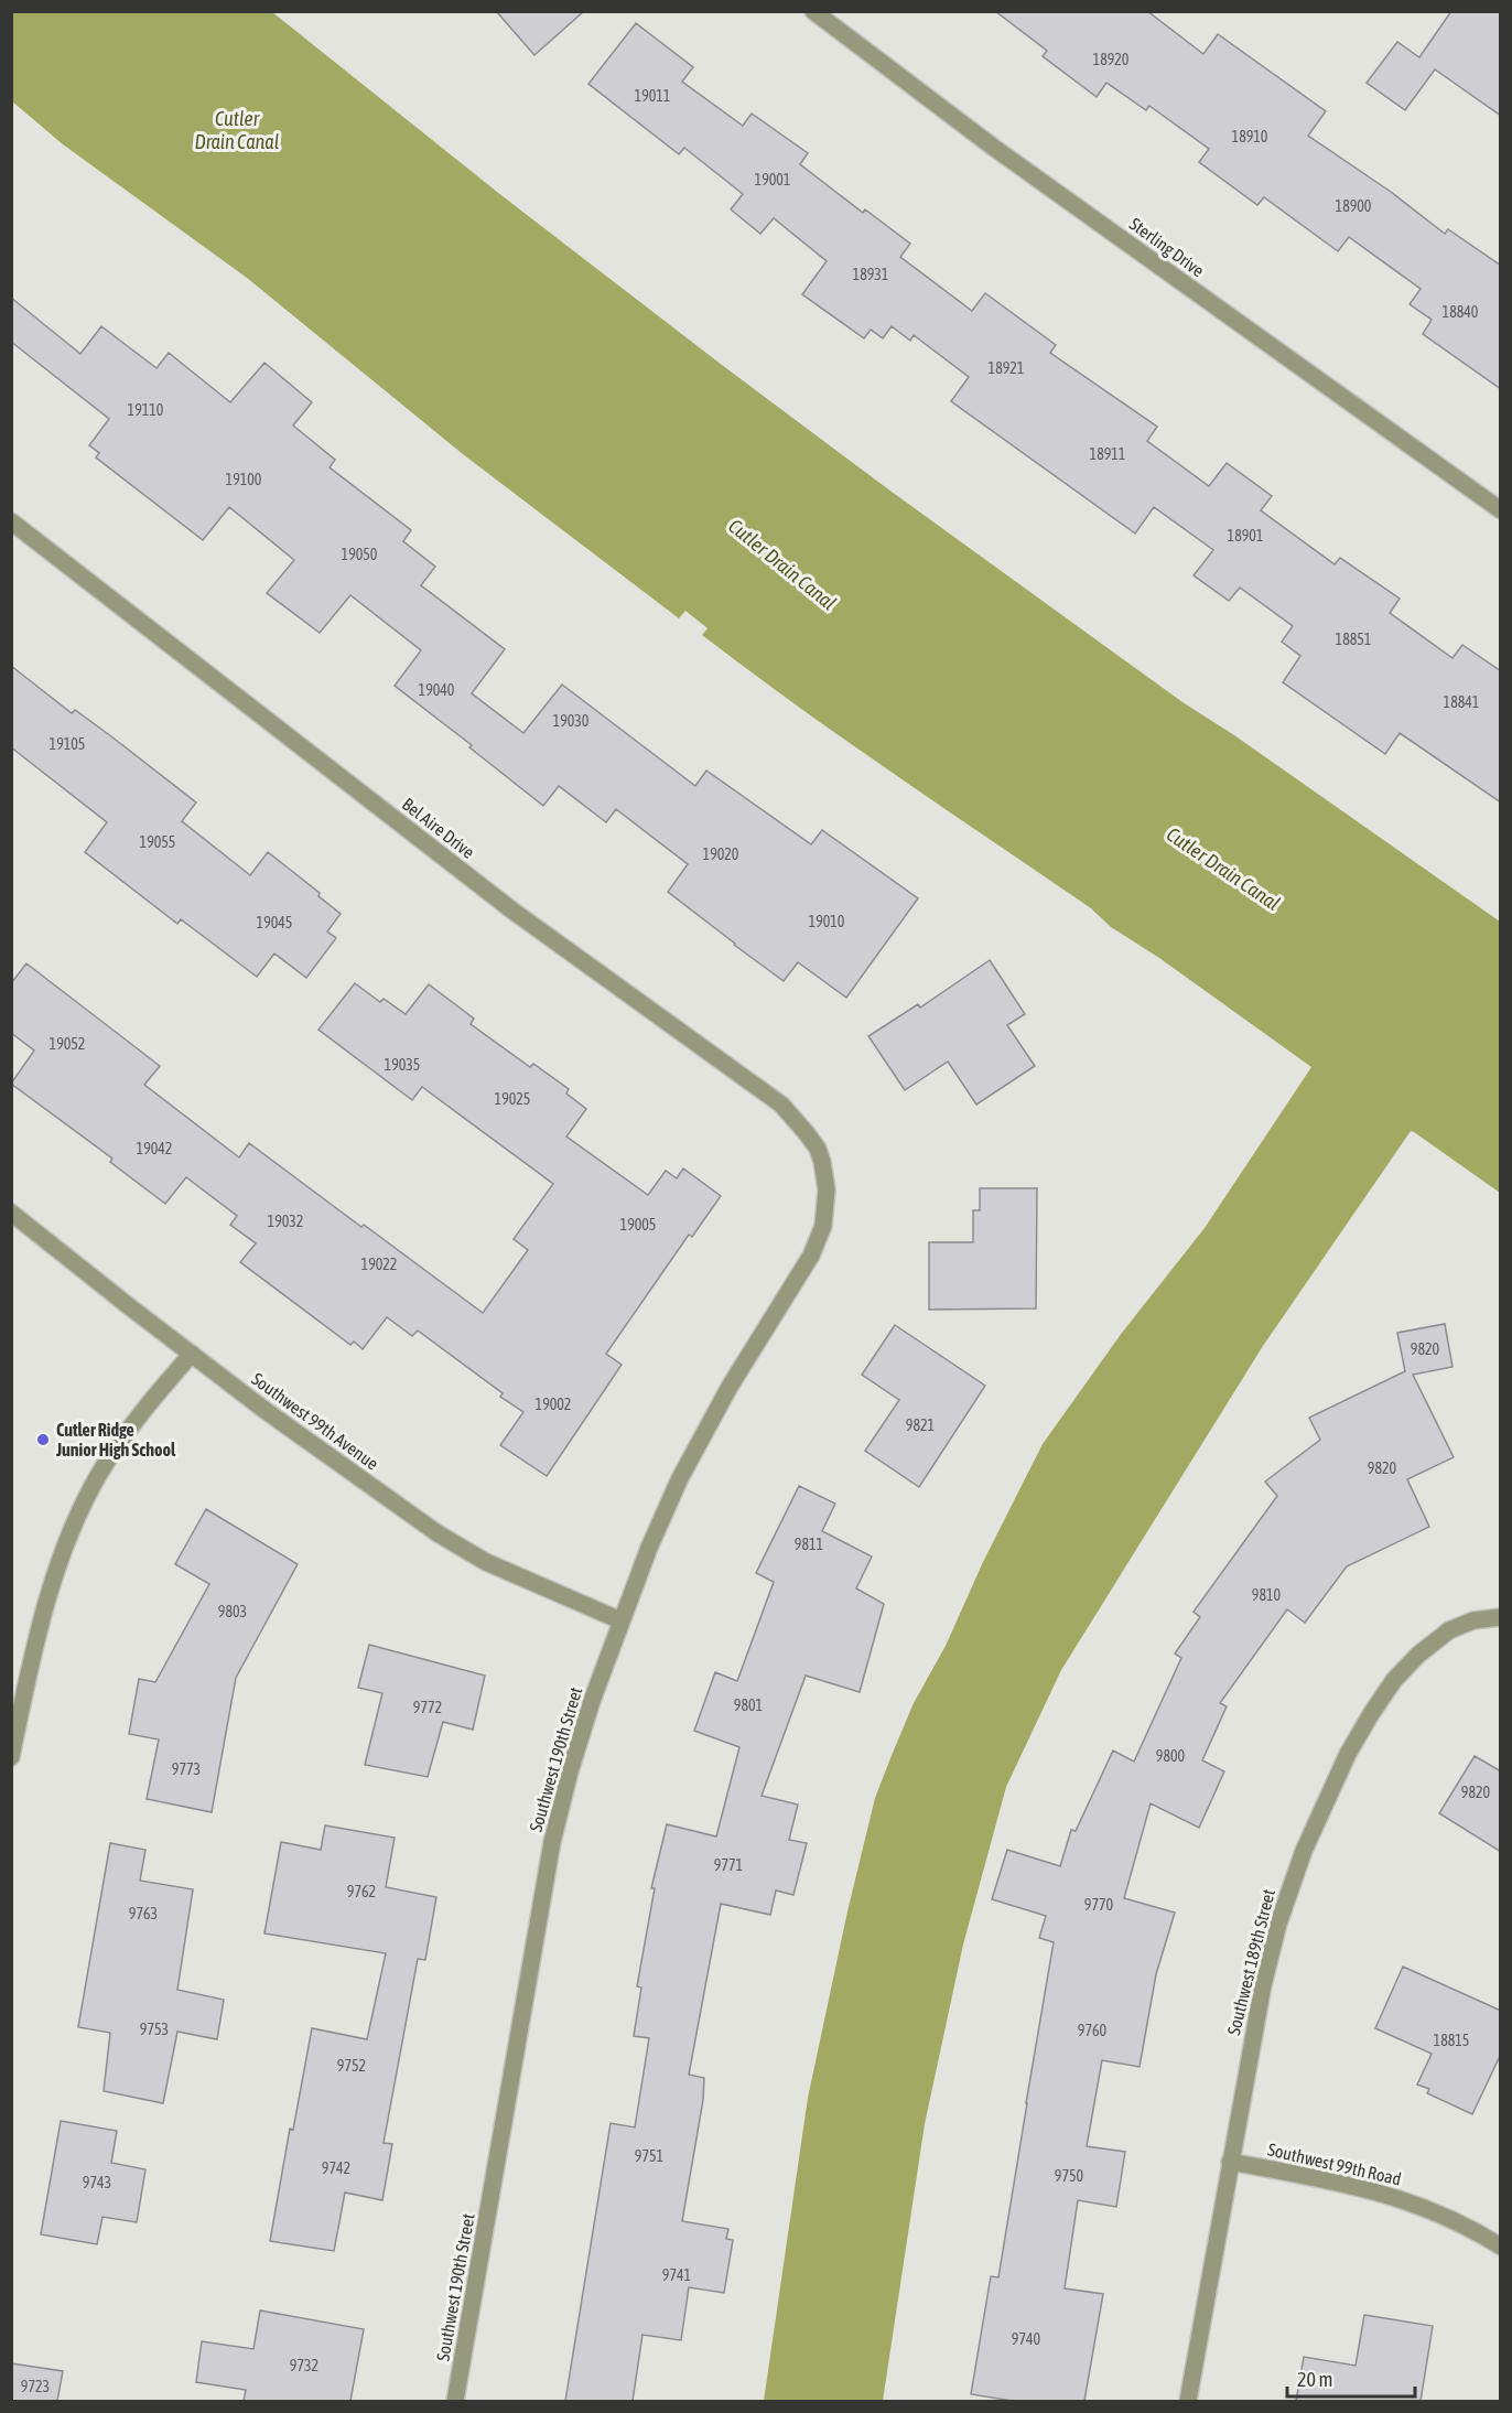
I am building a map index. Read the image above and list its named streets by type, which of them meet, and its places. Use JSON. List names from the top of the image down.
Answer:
{
  "streets": {
    "street": [
      "Sterling Drive",
      "Bel Aire Drive",
      "Southwest 99th Avenue",
      "Southwest 190th Street",
      "Southwest 189th Street",
      "Southwest 99th Road"
    ]
  },
  "crossings": [
    ["Bel Aire Drive", "Southwest 190th Street"],
    ["Southwest 99th Avenue", "Southwest 190th Street"],
    ["Southwest 189th Street", "Southwest 99th Road"]
  ],
  "water": ["Cutler Drain Canal"],
  "places": ["Cutler Ridge Junior High School"],
  "house_numbers": [
    "18920",
    "19011",
    "18910",
    "19001",
    "18900",
    "18931",
    "18840",
    "18921",
    "19110",
    "18911",
    "19100",
    "18901",
    "19050",
    "18851",
    "19040",
    "18841",
    "19030",
    "19105",
    "19055",
    "19020",
    "19010",
    "19045",
    "19052",
    "19035",
    "19025",
    "19042",
    "19032",
    "19005",
    "19022",
    "9820",
    "19002",
    "9821",
    "9820",
    "9811",
    "9810",
    "9803",
    "9801",
    "9772",
    "9800",
    "9773",
    "9820",
    "9771",
    "9762",
    "9770",
    "9763",
    "9753",
    "9760",
    "18815",
    "9752",
    "9751",
    "9742",
    "9750",
    "9743",
    "9741",
    "9740",
    "9732",
    "9723"
  ],
  "scale_bar": "20 m"
}
